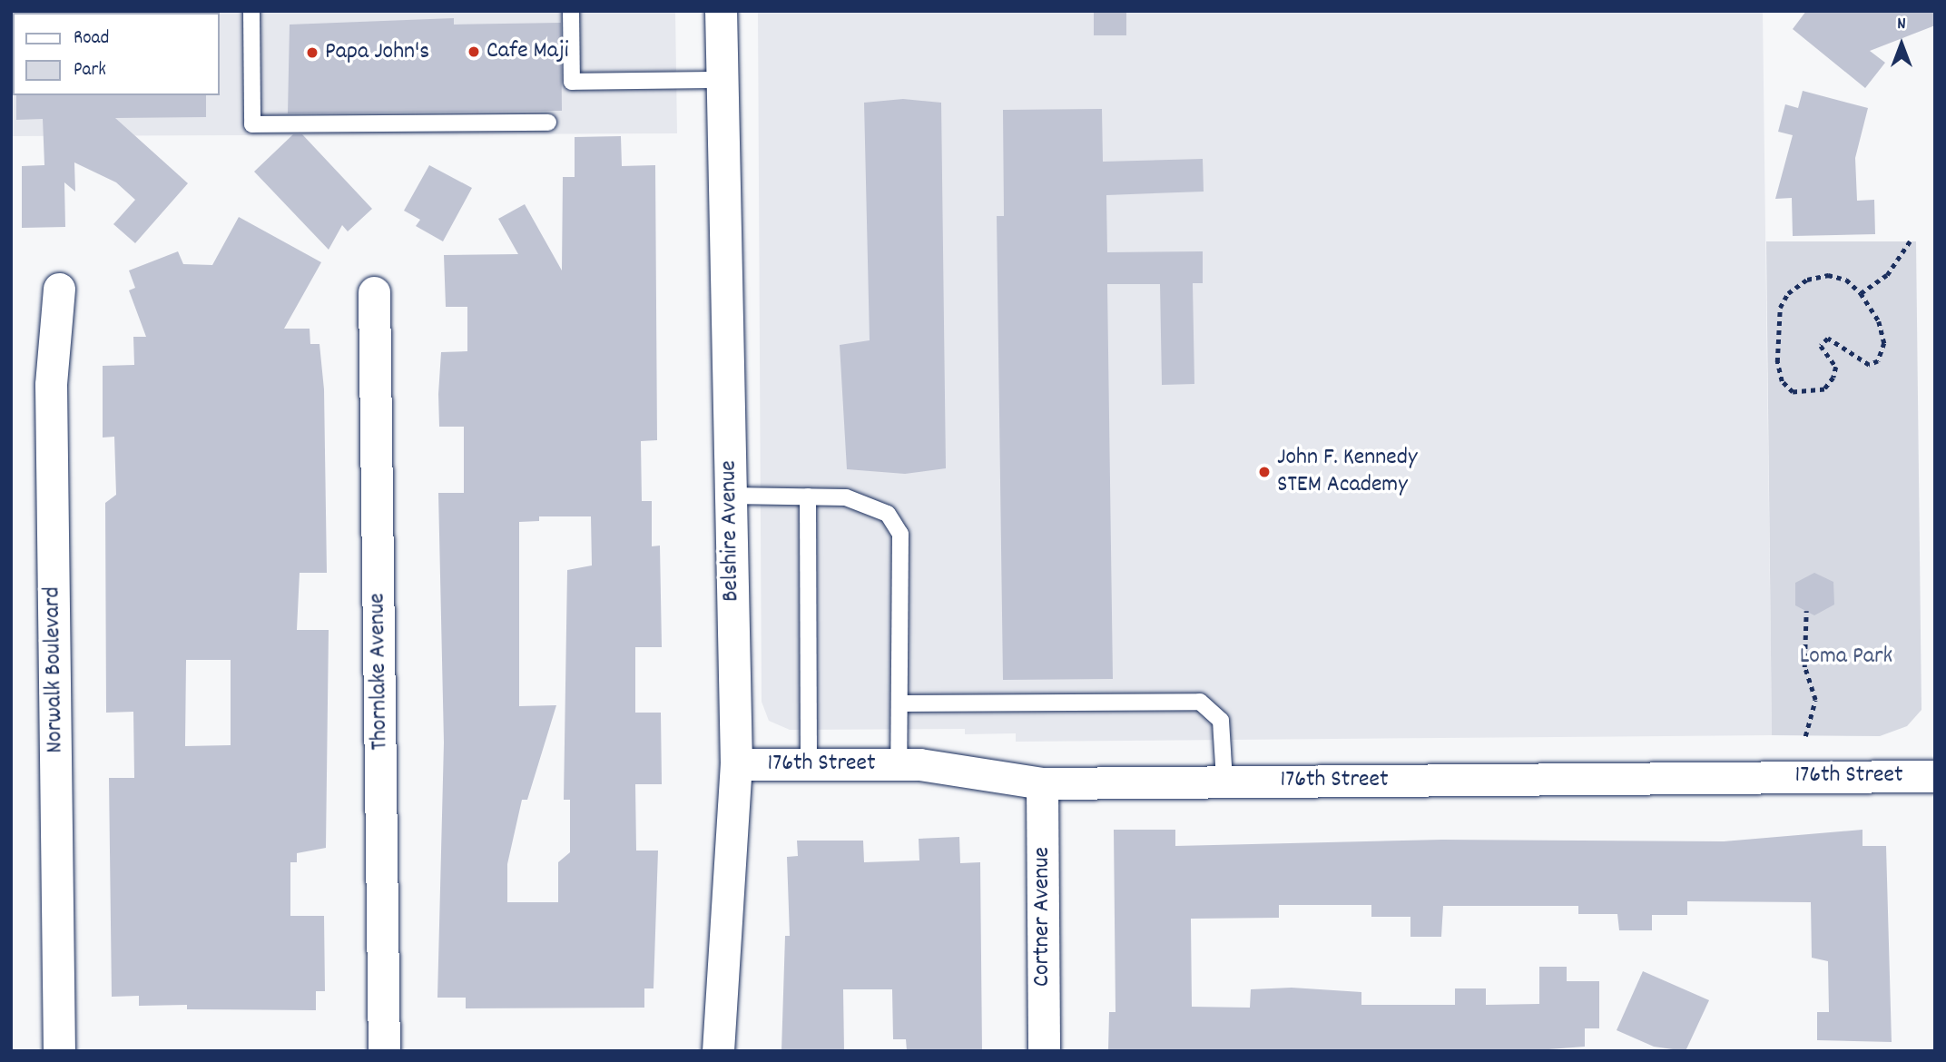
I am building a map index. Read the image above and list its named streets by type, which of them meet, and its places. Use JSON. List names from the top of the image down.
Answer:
{
  "streets": {
    "street": [
      "Belshire Avenue",
      "Norwalk Boulevard",
      "Thornlake Avenue",
      "176th Street",
      "Cortner Avenue"
    ]
  },
  "crossings": [
    ["Belshire Avenue", "176th Street"],
    ["176th Street", "Cortner Avenue"]
  ],
  "parks": ["Loma Park"],
  "places": ["Cafe Maji", "Papa John's", "John F. Kennedy STEM Academy"],
  "legend": ["Road", "Park"],
  "north": "top"
}
